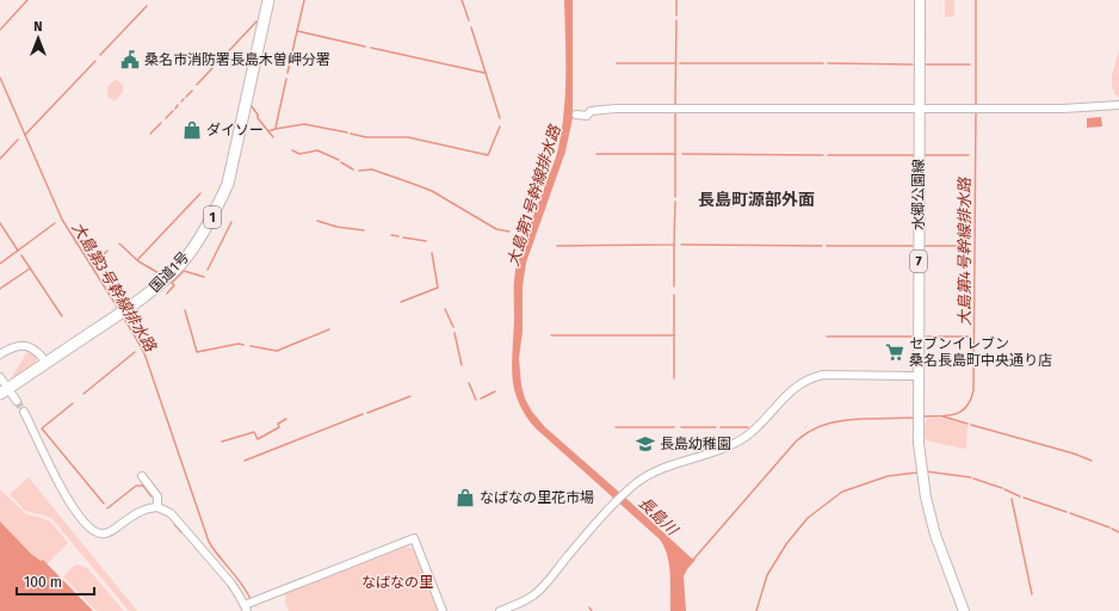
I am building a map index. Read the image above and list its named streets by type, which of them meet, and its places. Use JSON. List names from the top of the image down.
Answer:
{
  "streets": {
    "highway": ["1", "国道1号"],
    "main road": ["水郷公園線", "7"]
  },
  "districts": ["長島町源部外面"],
  "water": [
    "大島第1号幹線排水路",
    "大島第4号幹線排水路",
    "大島第3号幹線排水路",
    "長島川"
  ],
  "parks": ["なばなの里"],
  "places": {
    "public building": ["桑名市消防署長島木曽岬分署"],
    "shop": ["ダイソー", "なばなの里花市場"],
    "supermarket": ["セブンイレブン 桑名長島町中央通り店"],
    "school or university": ["長島幼稚園"]
  },
  "scale_bar": "100 m",
  "north": "top"
}
